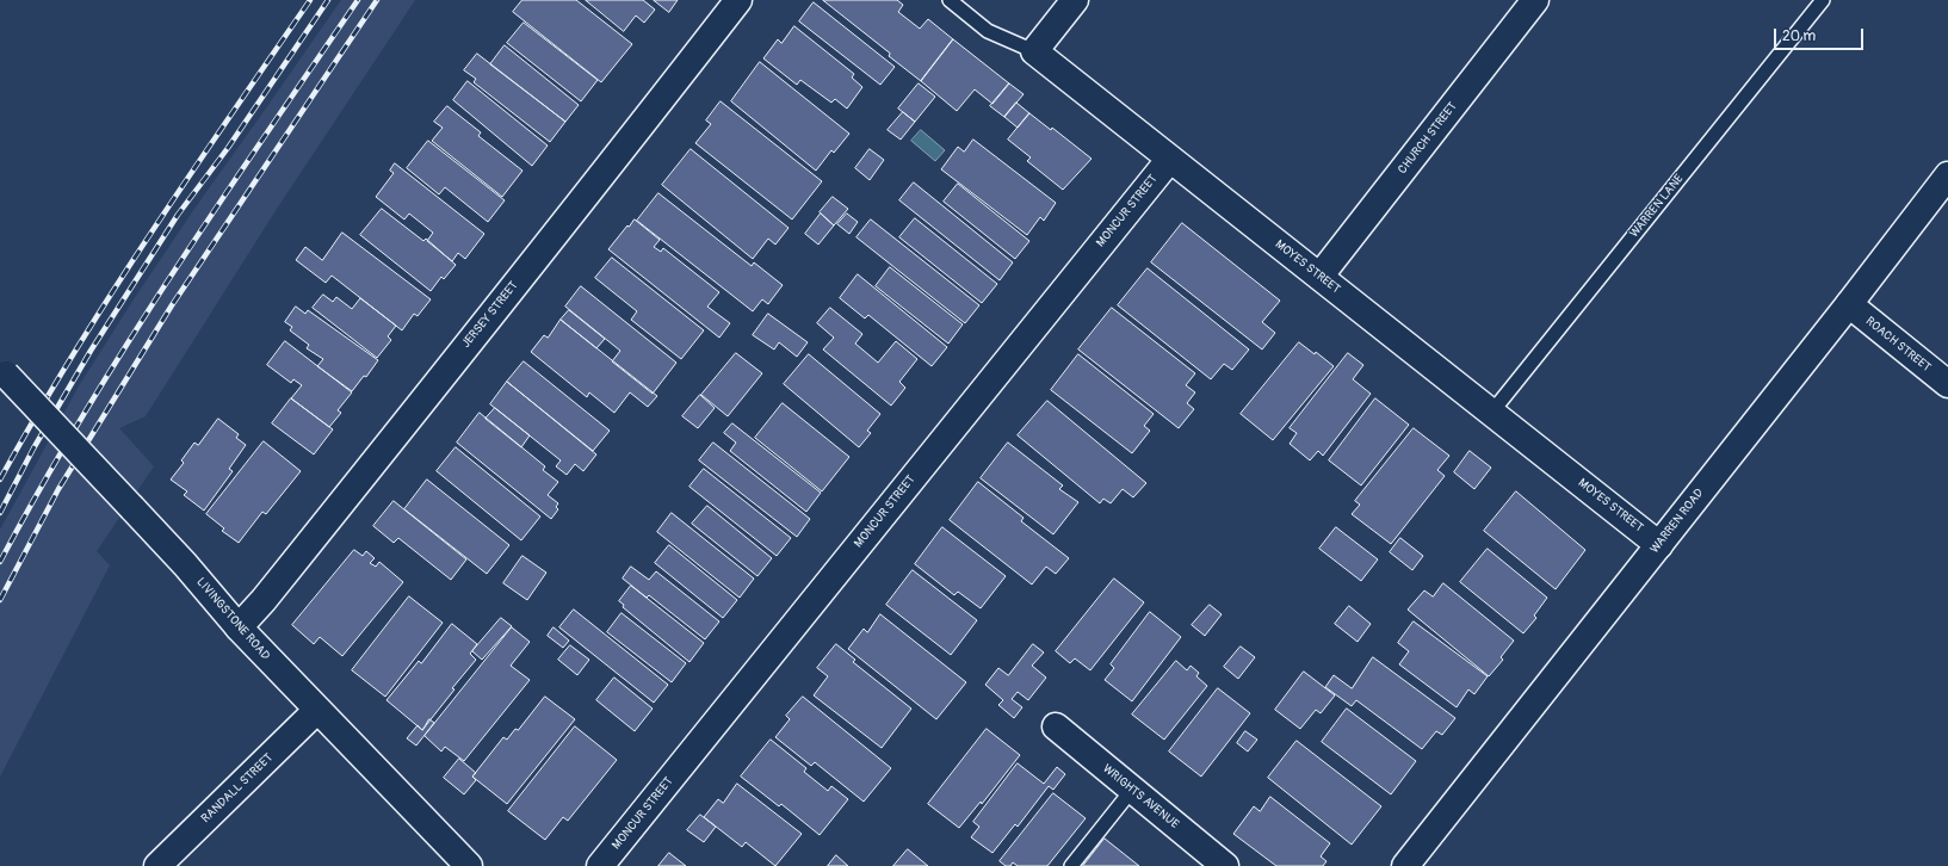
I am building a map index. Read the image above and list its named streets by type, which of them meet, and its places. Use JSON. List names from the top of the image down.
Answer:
{
  "streets": {
    "street": [
      "CHURCH STREET",
      "MONCUR STREET",
      "MOYES STREET",
      "JERSEY STREET",
      "ROACH STREET",
      "WARREN ROAD",
      "LIVINGSTONE ROAD",
      "RANDALL STREET",
      "WRIGHTS AVENUE"
    ],
    "lane": ["WARREN LANE"]
  },
  "crossings": [
    ["CHURCH STREET", "MOYES STREET"],
    ["WARREN LANE", "MOYES STREET"],
    ["MONCUR STREET", "MOYES STREET"],
    ["MOYES STREET", "WARREN ROAD"],
    ["JERSEY STREET", "LIVINGSTONE ROAD"],
    ["ROACH STREET", "WARREN ROAD"],
    ["LIVINGSTONE ROAD", "RANDALL STREET"]
  ],
  "scale_bar": "20 m"
}
